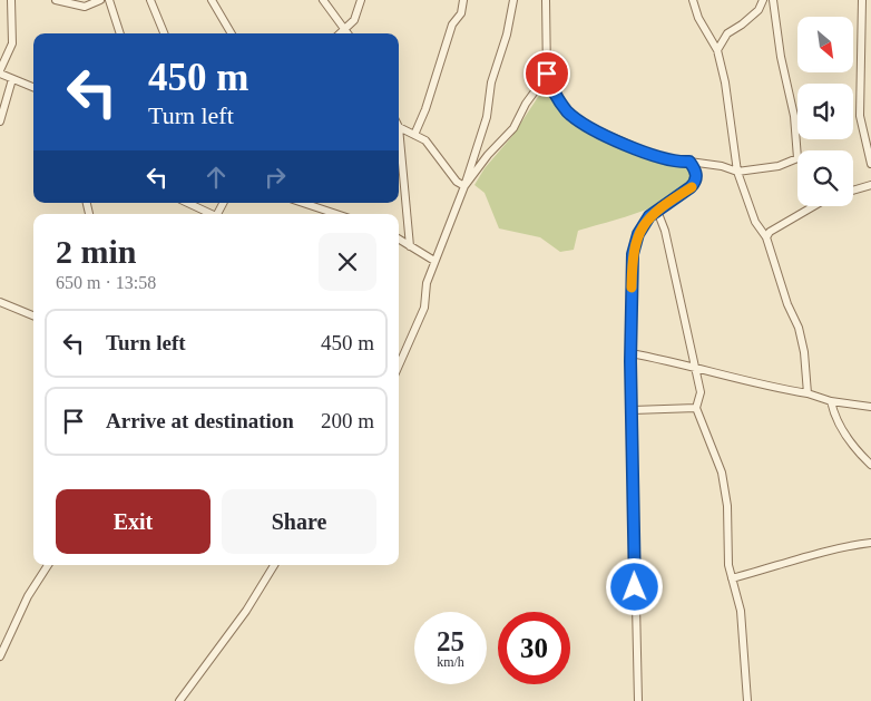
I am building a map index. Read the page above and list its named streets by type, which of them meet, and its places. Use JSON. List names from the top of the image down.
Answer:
{
  "north": "bottom right",
  "page": {
    "turn": ["450 m", "Turn left"],
    "heading": ["2 min", "650 m · 13:58"],
    "list": [
      {
        "name": "Turn left",
        "value": "450 m"
      },
      {
        "name": "Arrive at destination",
        "value": "200 m"
      }
    ],
    "buttons": ["Exit", "Share"],
    "speed": "25 km/h",
    "limit": "30"
  }
}
